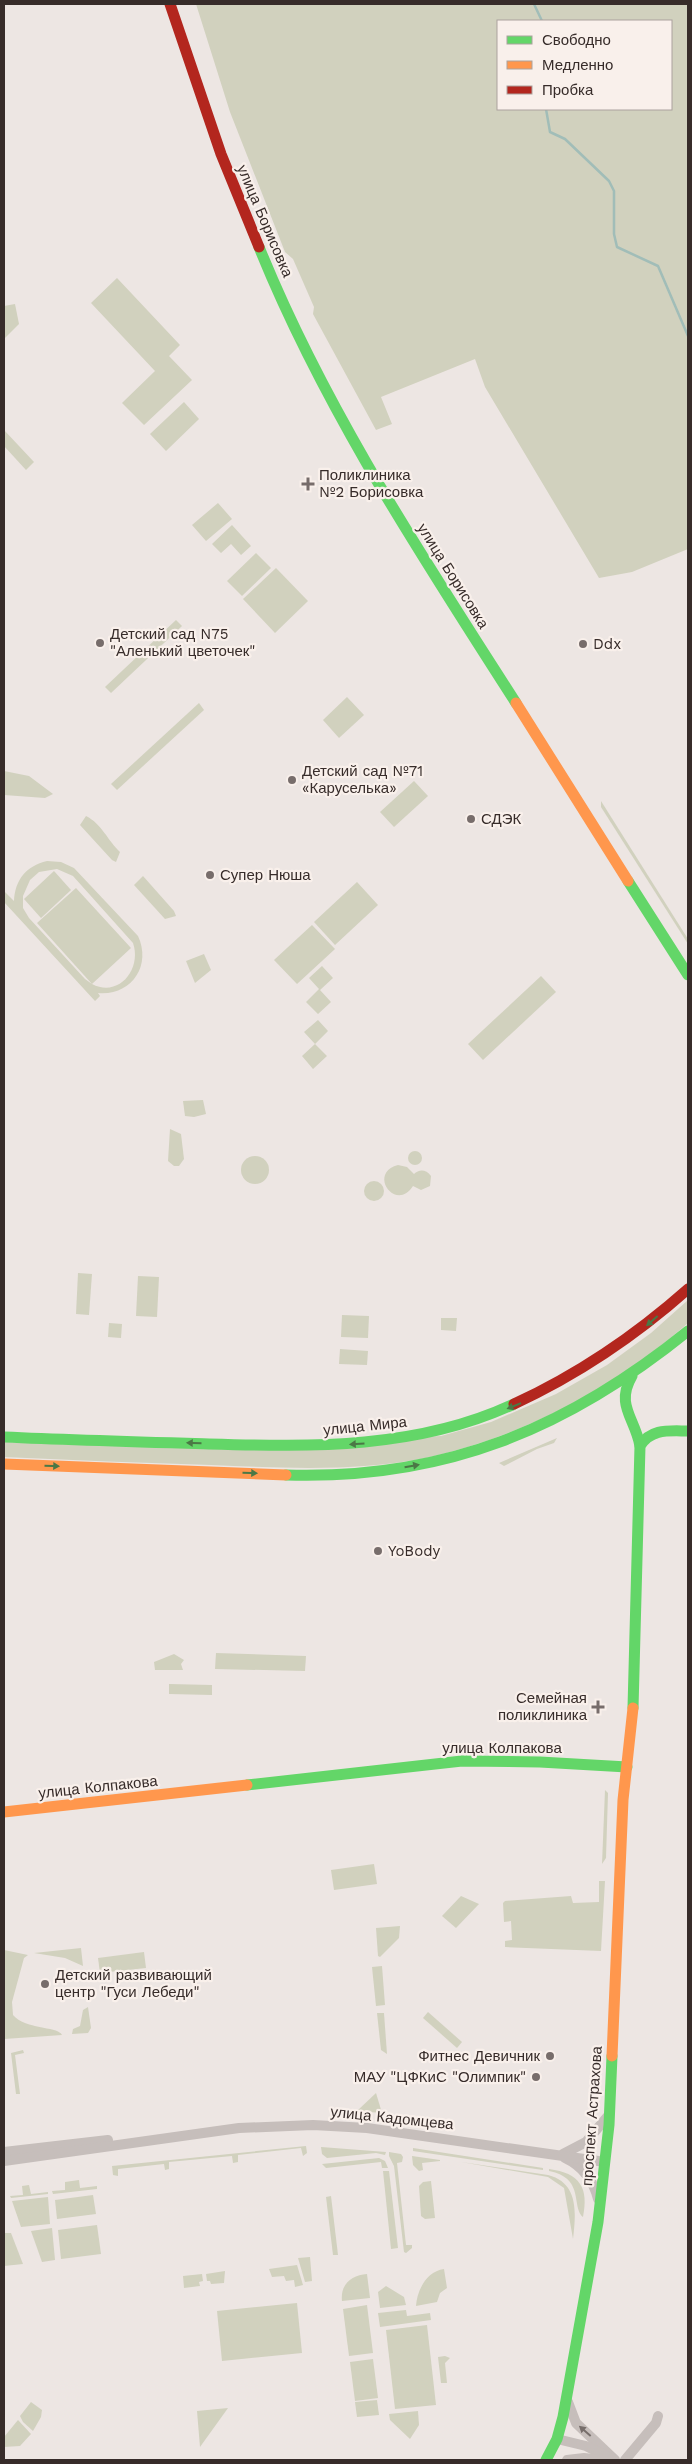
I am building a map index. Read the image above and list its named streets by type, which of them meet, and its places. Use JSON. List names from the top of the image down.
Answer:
{
  "streets": {
    "street": [
      "улица Борисовка",
      "улица Мира",
      "улица Колпакова",
      "проспект Астрахова",
      "улица Кадомцева"
    ]
  },
  "crossings": [
    ["улица Колпакова", "проспект Астрахова"],
    ["проспект Астрахова", "улица Кадомцева"]
  ],
  "places": {
    "health": ["Поликлиника №2 Борисовка", "Семейная поликлиника"],
    "other": [
      "Детский сад N75 \"Аленький цветочек\"",
      "Ddx",
      "Детский сад №71 «Каруселька»",
      "СДЭК",
      "Супер Нюша",
      "YoBody",
      "Детский развивающий центр \"Гуси Лебеди\"",
      "Фитнес Девичник",
      "МАУ \"ЦФКиС \"Олимпик\""
    ]
  },
  "legend": ["Свободно", "Медленно", "Пробка"]
}
